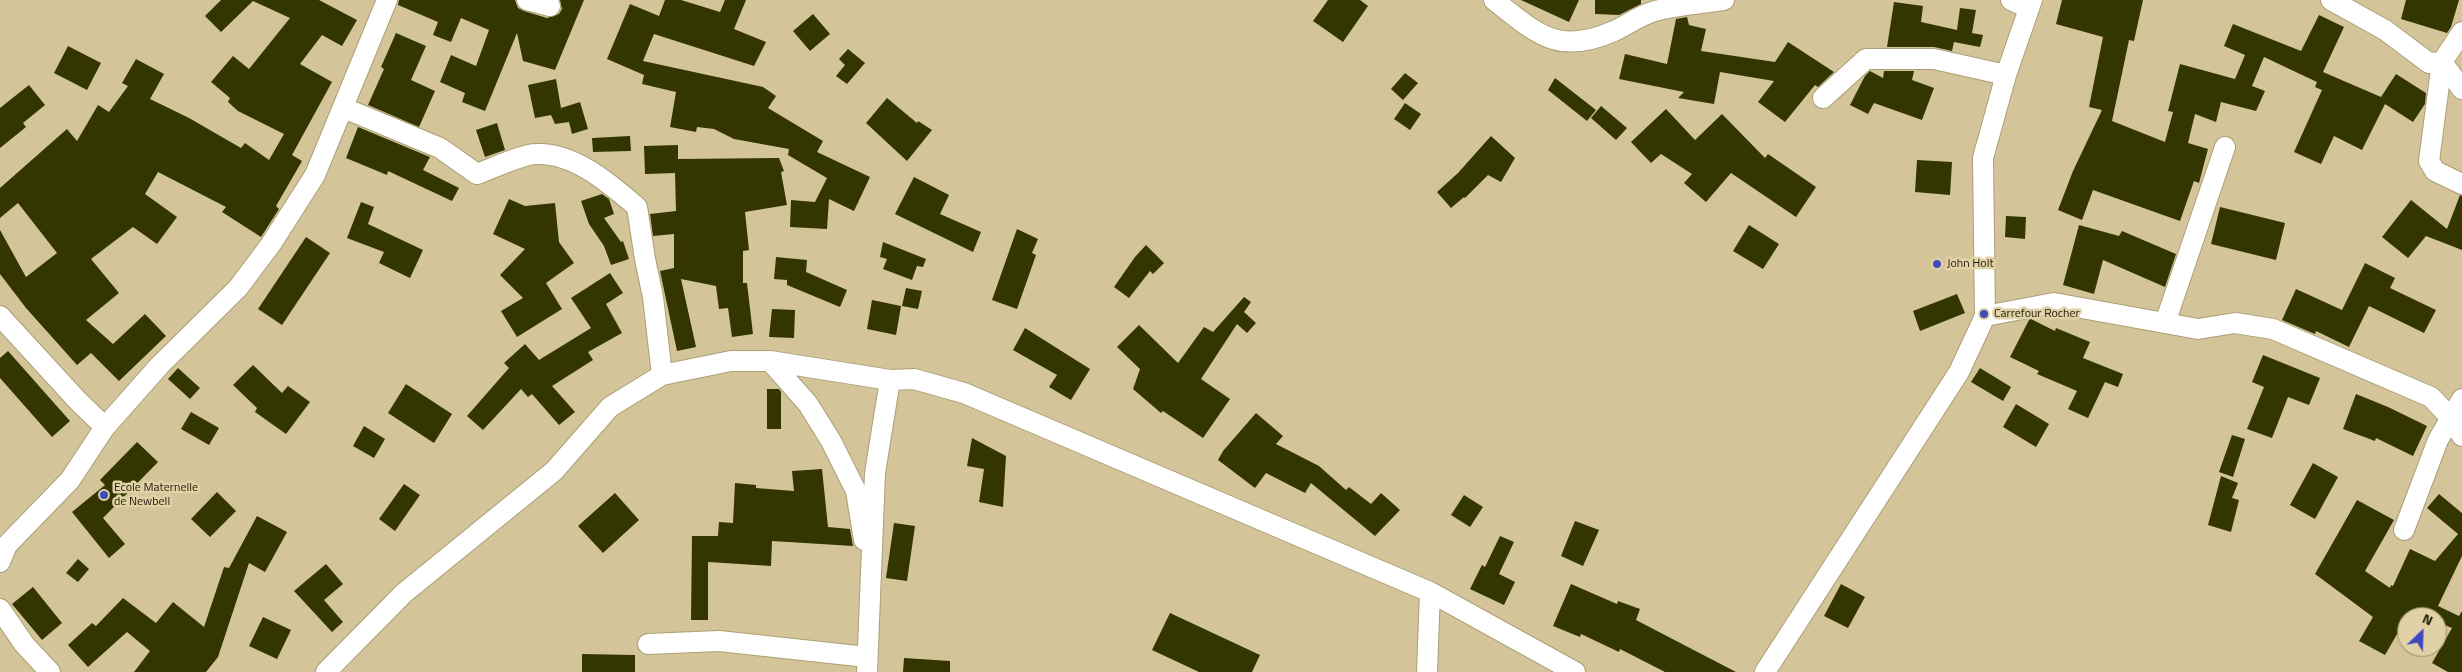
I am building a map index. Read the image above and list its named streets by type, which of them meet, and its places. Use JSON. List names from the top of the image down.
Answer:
{
  "places": ["John Holt", "Carrefour Rocher", "Ecole Maternelle de Newbell"],
  "north": "top right"
}
